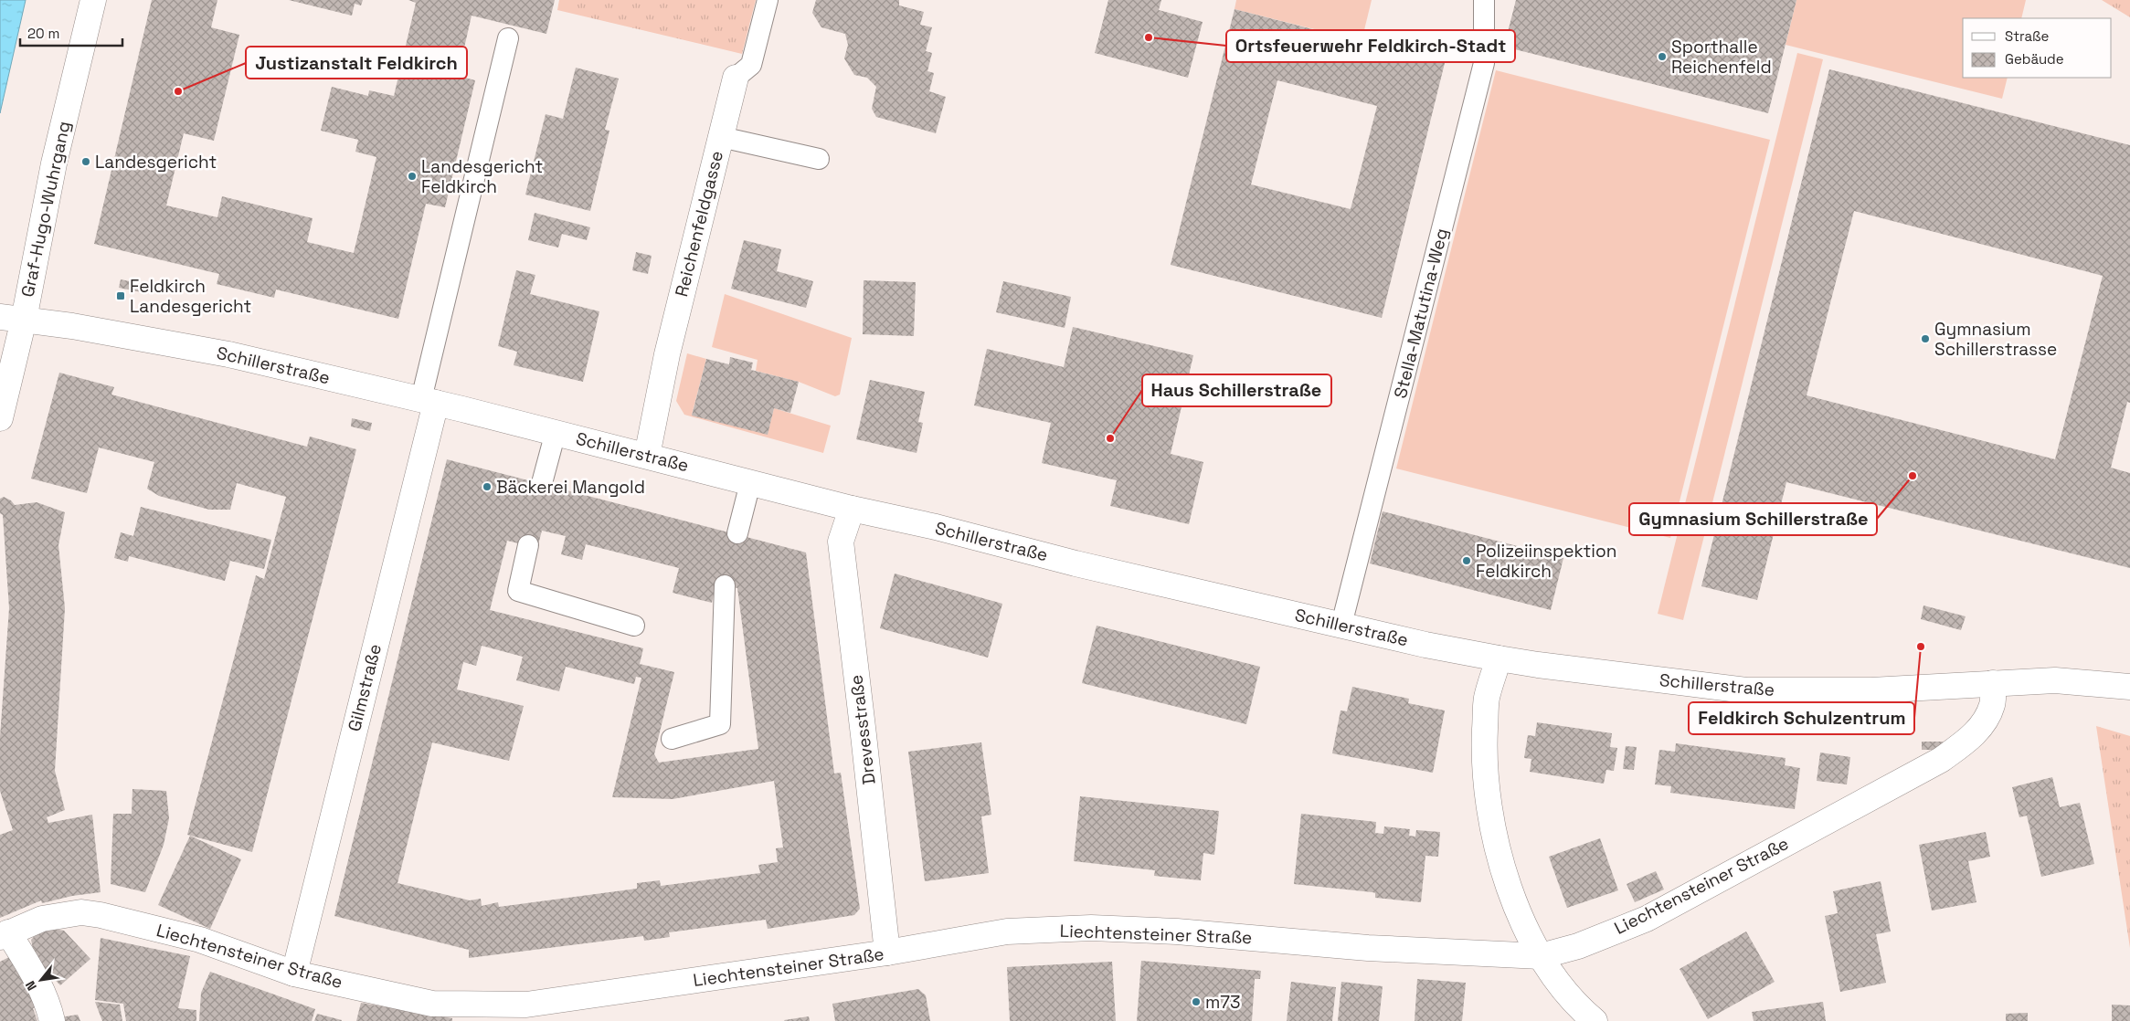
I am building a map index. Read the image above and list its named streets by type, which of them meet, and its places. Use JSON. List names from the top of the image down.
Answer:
{
  "streets": {
    "street": [
      "Graf-Hugo-Wuhrgang",
      "Reichenfeldgasse",
      "Schillerstraße",
      "Gilmstraße",
      "Drevesstraße",
      "Liechtensteiner Straße"
    ],
    "lane": ["Stella-Matutina-Weg"]
  },
  "crossings": [
    ["Graf-Hugo-Wuhrgang", "Schillerstraße"],
    ["Reichenfeldgasse", "Schillerstraße"],
    ["Stella-Matutina-Weg", "Schillerstraße"],
    ["Schillerstraße", "Gilmstraße"],
    ["Schillerstraße", "Drevesstraße"],
    ["Schillerstraße", "Liechtensteiner Straße"],
    ["Gilmstraße", "Liechtensteiner Straße"],
    ["Drevesstraße", "Liechtensteiner Straße"]
  ],
  "places": {
    "other": [
      "Ortsfeuerwehr Feldkirch-Stadt",
      "Sporthalle Reichenfeld",
      "Justizanstalt Feldkirch",
      "Landesgericht",
      "Landesgericht Feldkirch",
      "Gymnasium Schillerstrasse",
      "Haus Schillerstraße",
      "Gymnasium Schillerstraße",
      "Bäckerei Mangold",
      "Polizeiinspektion Feldkirch",
      "Feldkirch Schulzentrum",
      "m73"
    ],
    "transit": ["Feldkirch Landesgericht"]
  },
  "legend": ["Straße", "Gebäude"],
  "scale_bar": "20 m",
  "north": "bottom left"
}
